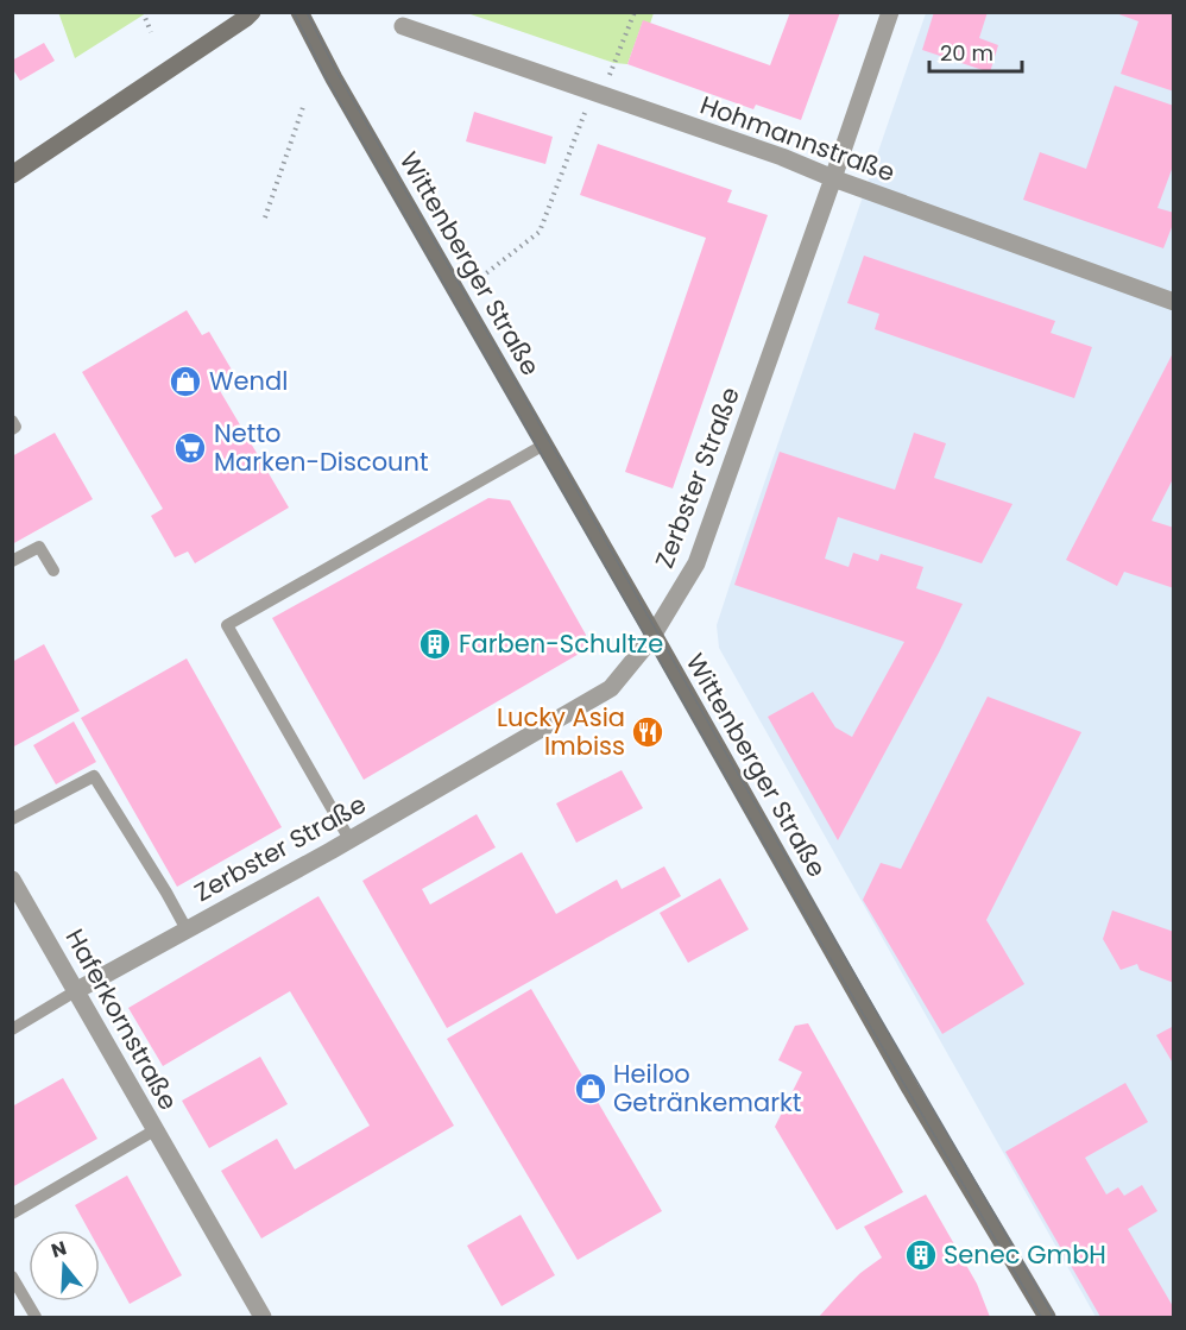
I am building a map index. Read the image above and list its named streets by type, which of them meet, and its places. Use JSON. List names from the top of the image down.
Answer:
{
  "streets": {
    "main road": ["Wittenberger Straße"],
    "street": ["Hohmannstraße", "Zerbster Straße", "Haferkornstraße"]
  },
  "crossings": [
    ["Hohmannstraße", "Zerbster Straße"],
    ["Wittenberger Straße", "Zerbster Straße"],
    ["Zerbster Straße", "Haferkornstraße"]
  ],
  "places": {
    "shop": ["Wendl", "Heiloo Getränkemarkt"],
    "supermarket": ["Netto Marken-Discount"],
    "building": ["Farben-Schultze", "Senec GmbH"],
    "restaurant": ["Lucky Asia Imbiss"]
  },
  "scale_bar": "20 m",
  "north": "top"
}
